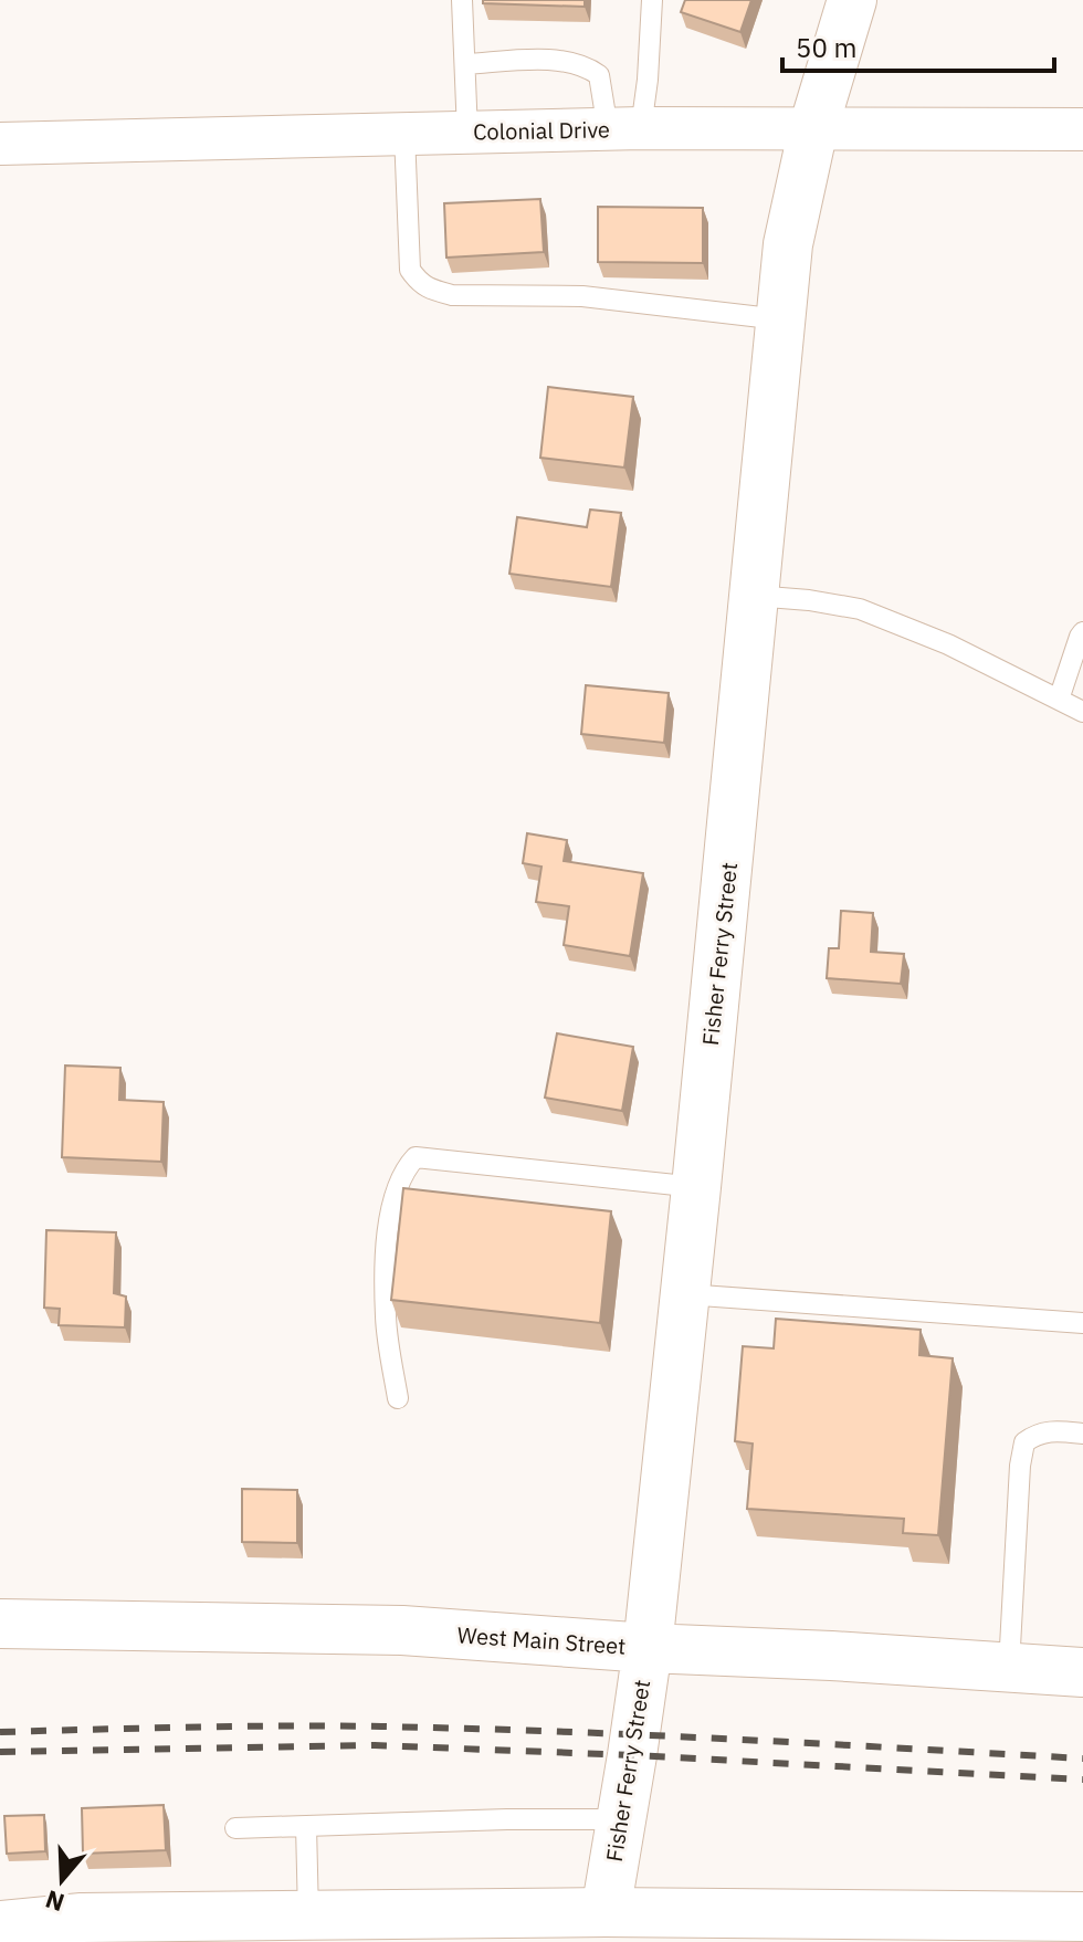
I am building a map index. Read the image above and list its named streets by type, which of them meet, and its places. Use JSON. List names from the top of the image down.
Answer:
{
  "streets": {
    "street": ["Colonial Drive", "Fisher Ferry Street", "West Main Street"]
  },
  "crossings": [
    ["Colonial Drive", "Fisher Ferry Street"],
    ["Fisher Ferry Street", "West Main Street"]
  ],
  "scale_bar": "50 m",
  "north": "bottom"
}
